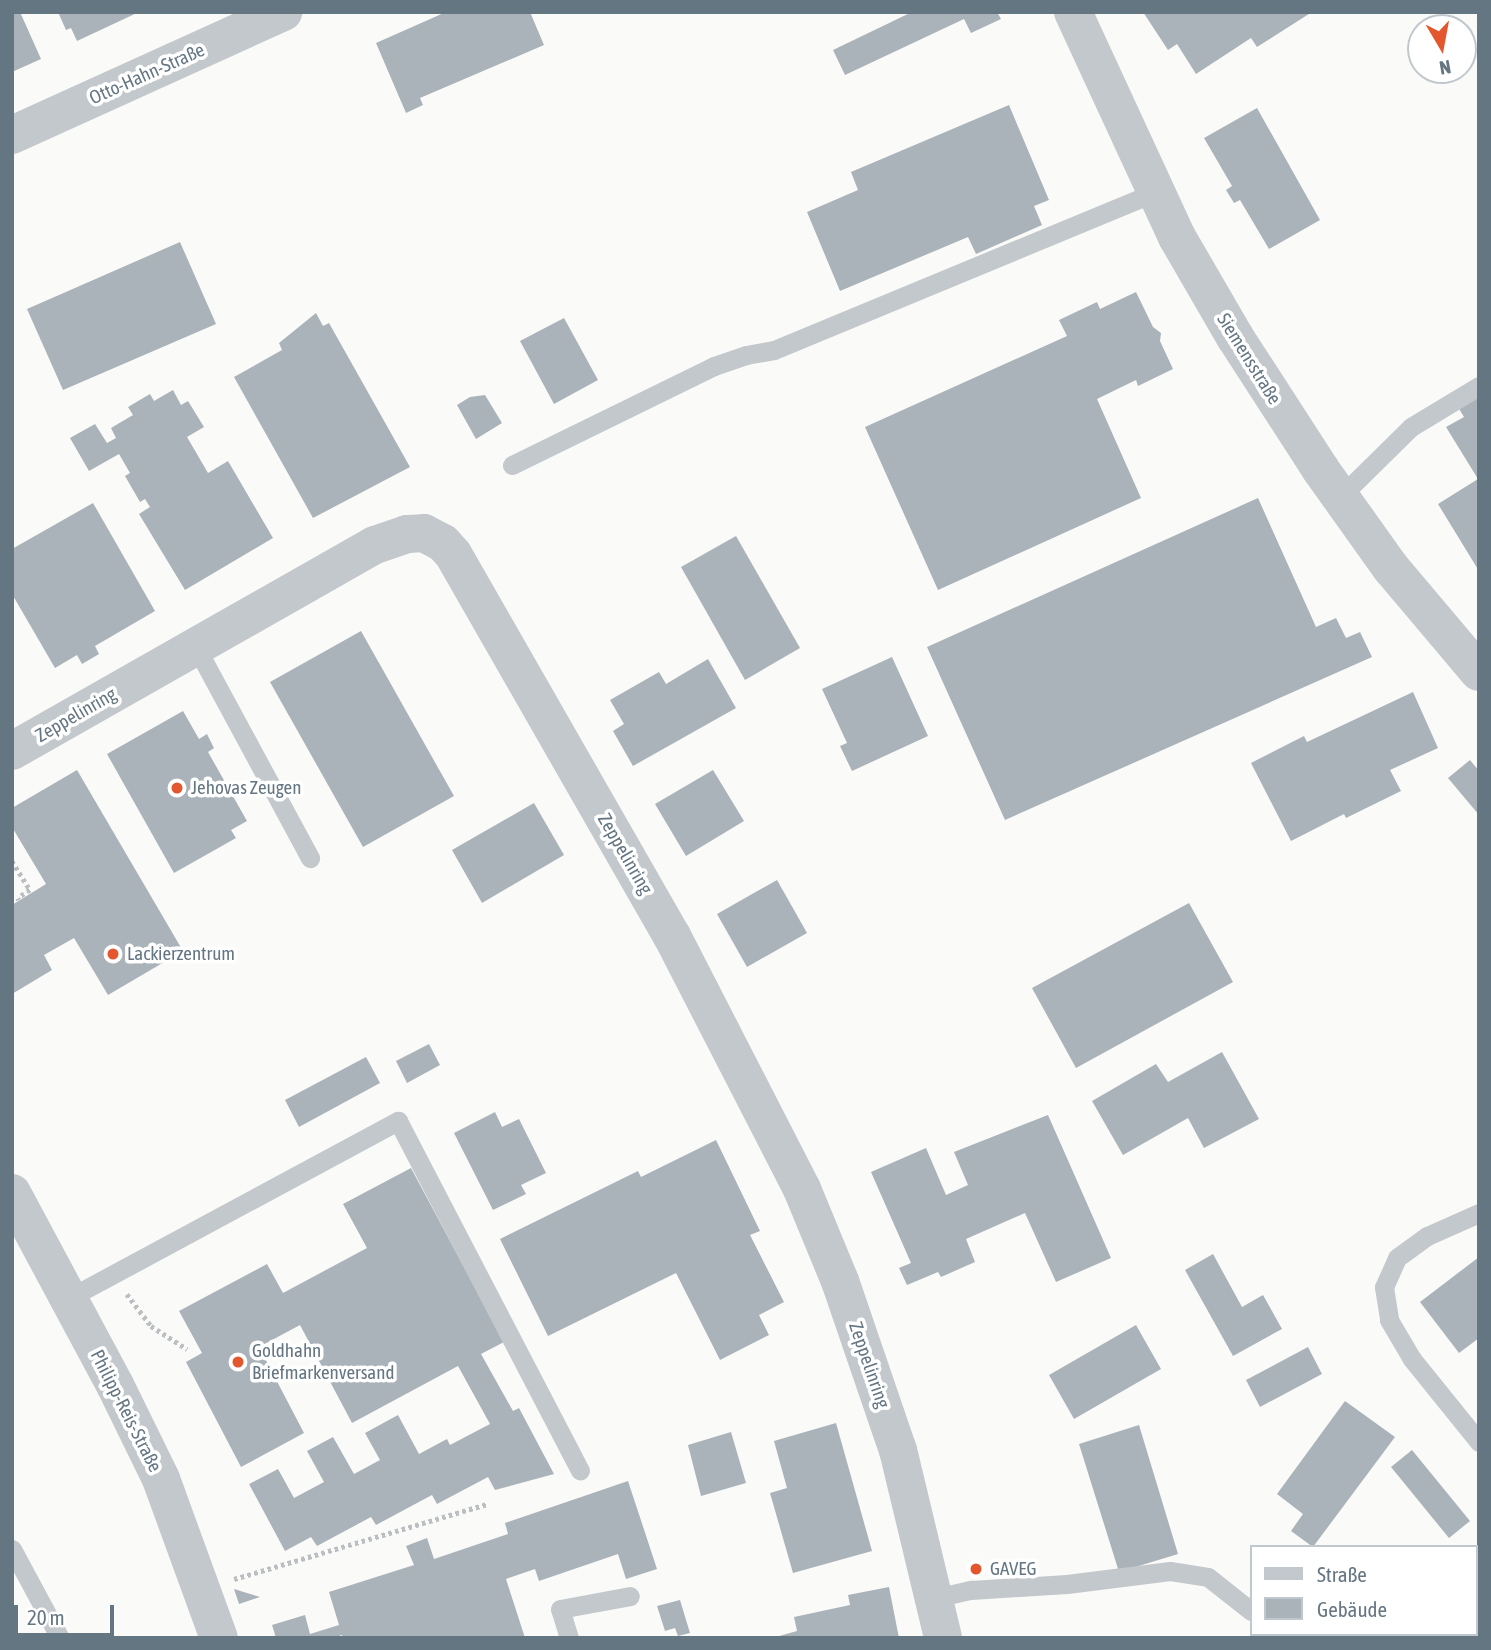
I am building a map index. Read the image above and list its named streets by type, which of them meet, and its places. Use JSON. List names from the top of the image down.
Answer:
{
  "streets": {
    "street": [
      "Otto-Hahn-Straße",
      "Siemensstraße",
      "Zeppelinring",
      "Philipp-Reis-Straße"
    ]
  },
  "places": [
    "Jehovas Zeugen",
    "Lackierzentrum",
    "Goldhahn Briefmarkenversand",
    "GAVEG"
  ],
  "legend": ["Straße", "Gebäude"],
  "scale_bar": "20 m",
  "north": "bottom"
}
